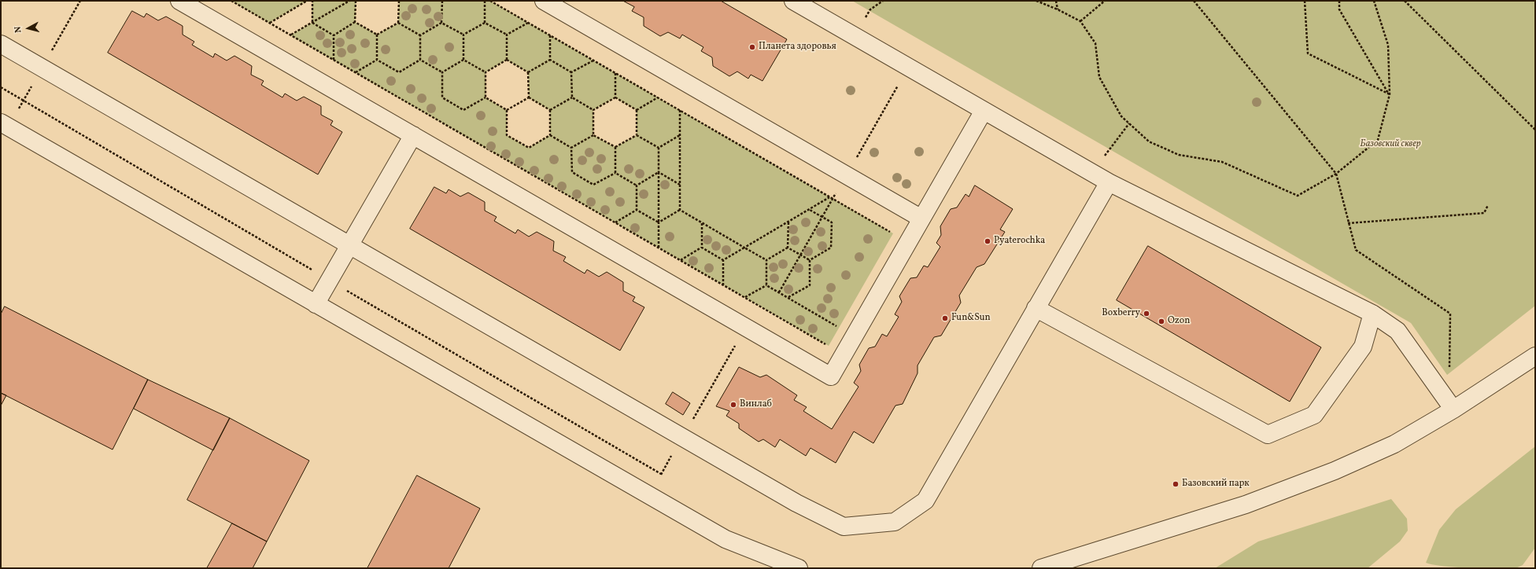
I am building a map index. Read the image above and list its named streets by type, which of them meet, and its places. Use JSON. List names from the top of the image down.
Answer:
{
  "parks": ["Базовский сквер"],
  "places": [
    "Планета здоровья",
    "Pyaterochka",
    "Boxberry",
    "Fun&Sun",
    "Ozon",
    "Винлаб",
    "Базовский парк"
  ],
  "north": "left"
}
